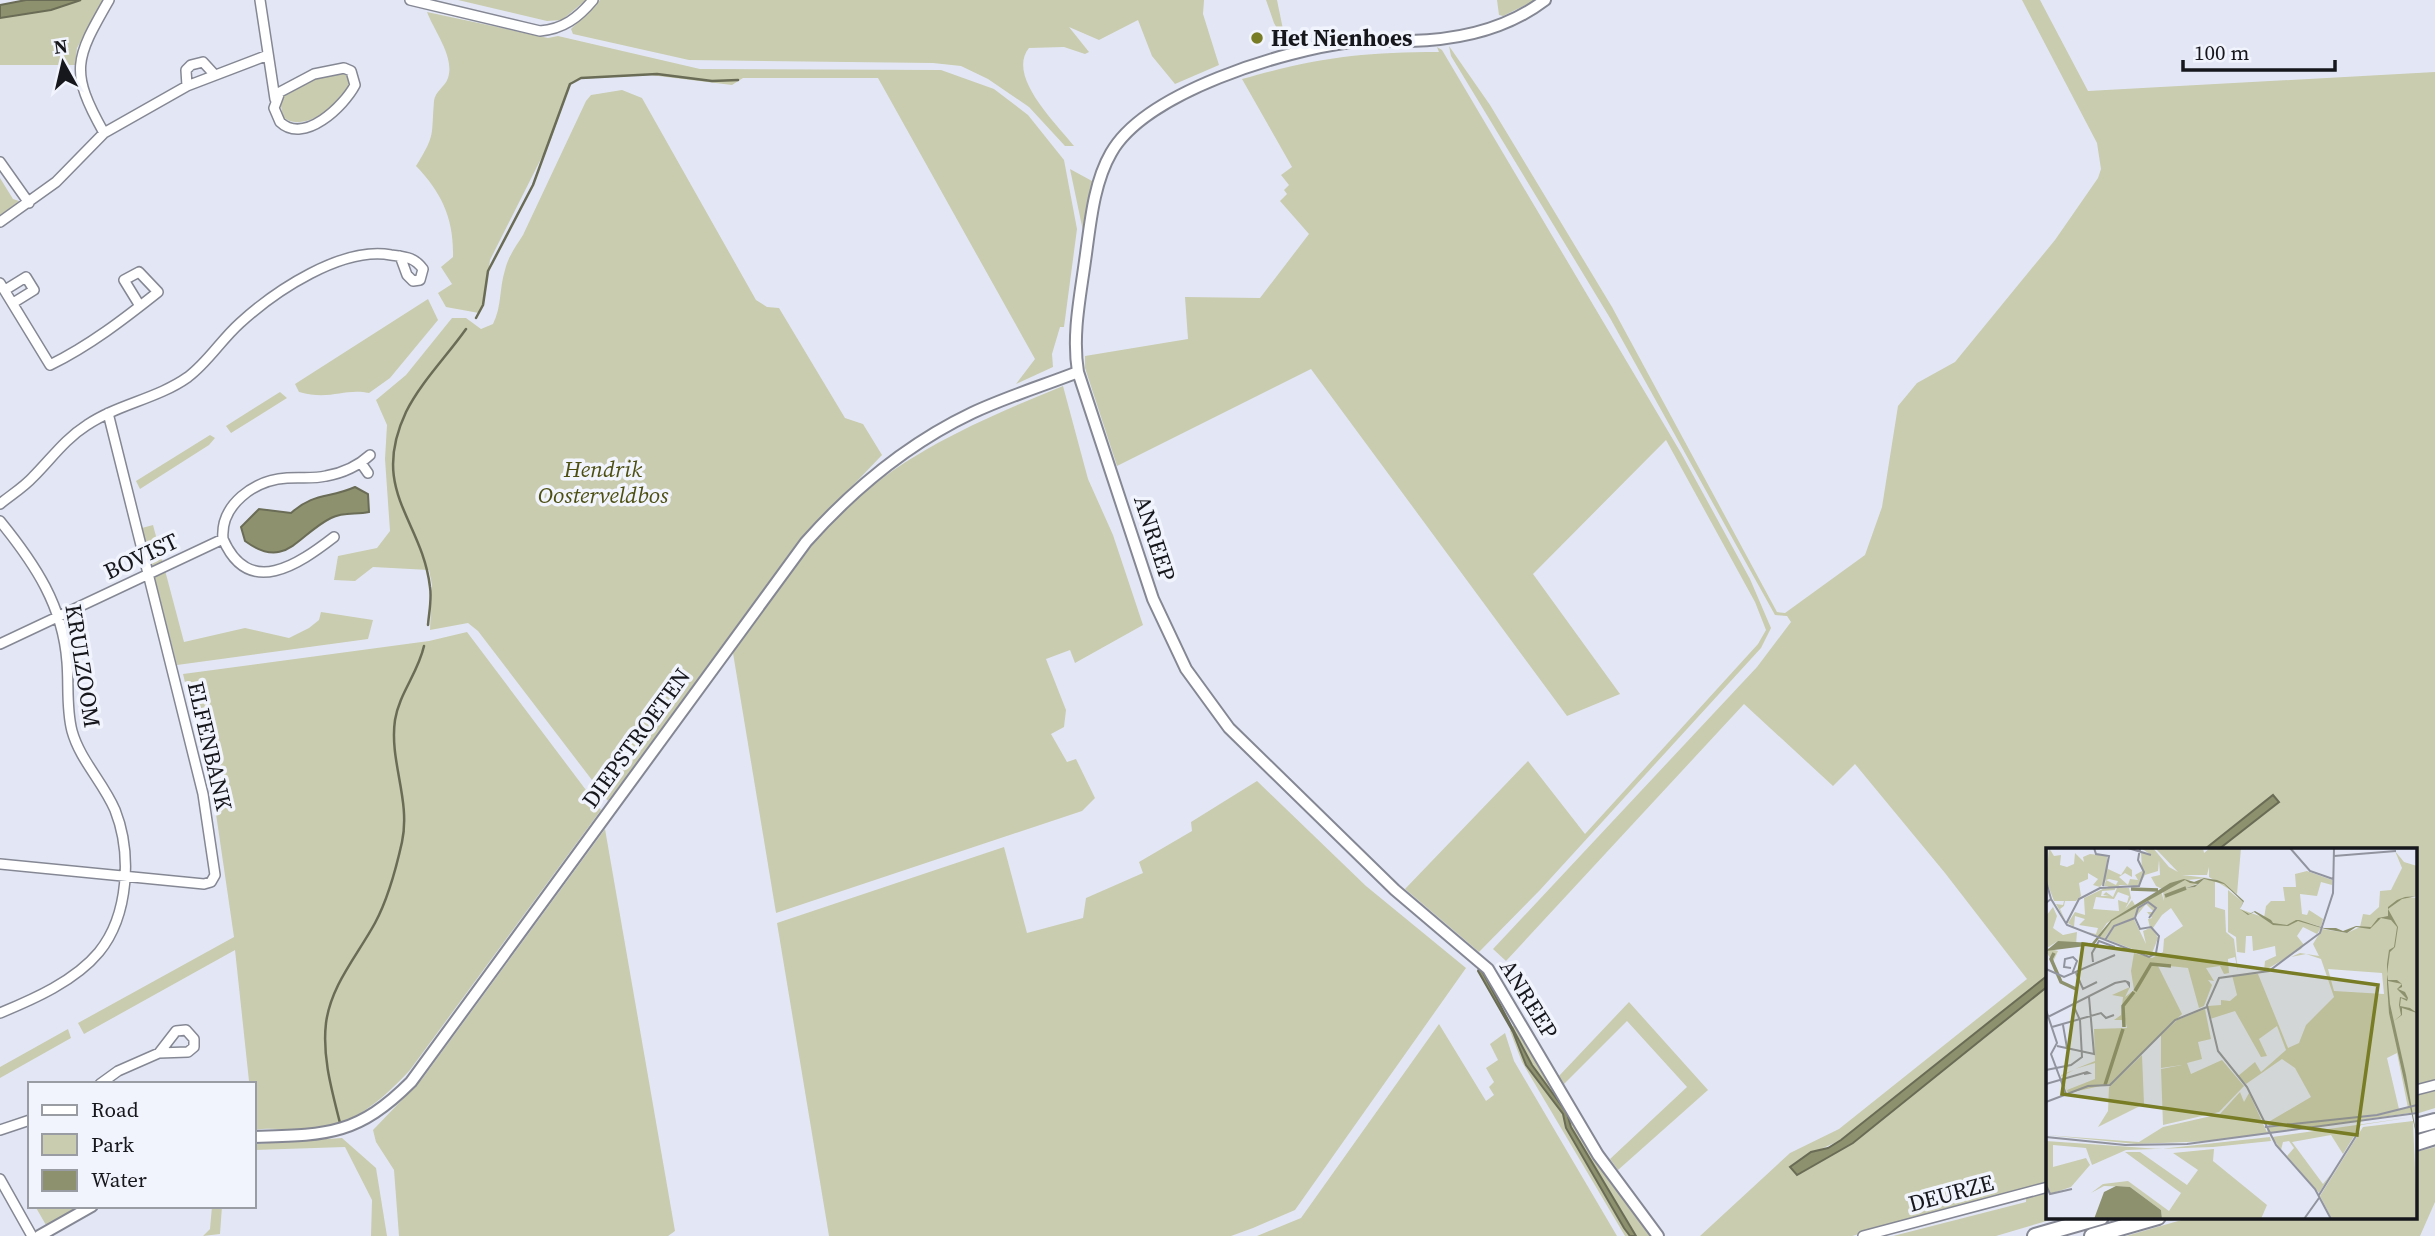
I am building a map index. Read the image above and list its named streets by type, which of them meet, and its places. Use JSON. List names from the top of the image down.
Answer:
{
  "streets": {
    "street": [
      "ANREEP",
      "BOVIST",
      "KRULZOOM",
      "DIEPSTROETEN",
      "ELFENBANK",
      "DEURZE"
    ]
  },
  "crossings": [
    ["ANREEP", "DIEPSTROETEN"],
    ["BOVIST", "KRULZOOM"],
    ["BOVIST", "ELFENBANK"],
    ["KRULZOOM", "ELFENBANK"]
  ],
  "parks": ["Hendrik Oosterveldbos"],
  "places": ["Het Nienhoes"],
  "legend": ["Road", "Park", "Water"],
  "scale_bar": "100 m",
  "north": "top"
}
